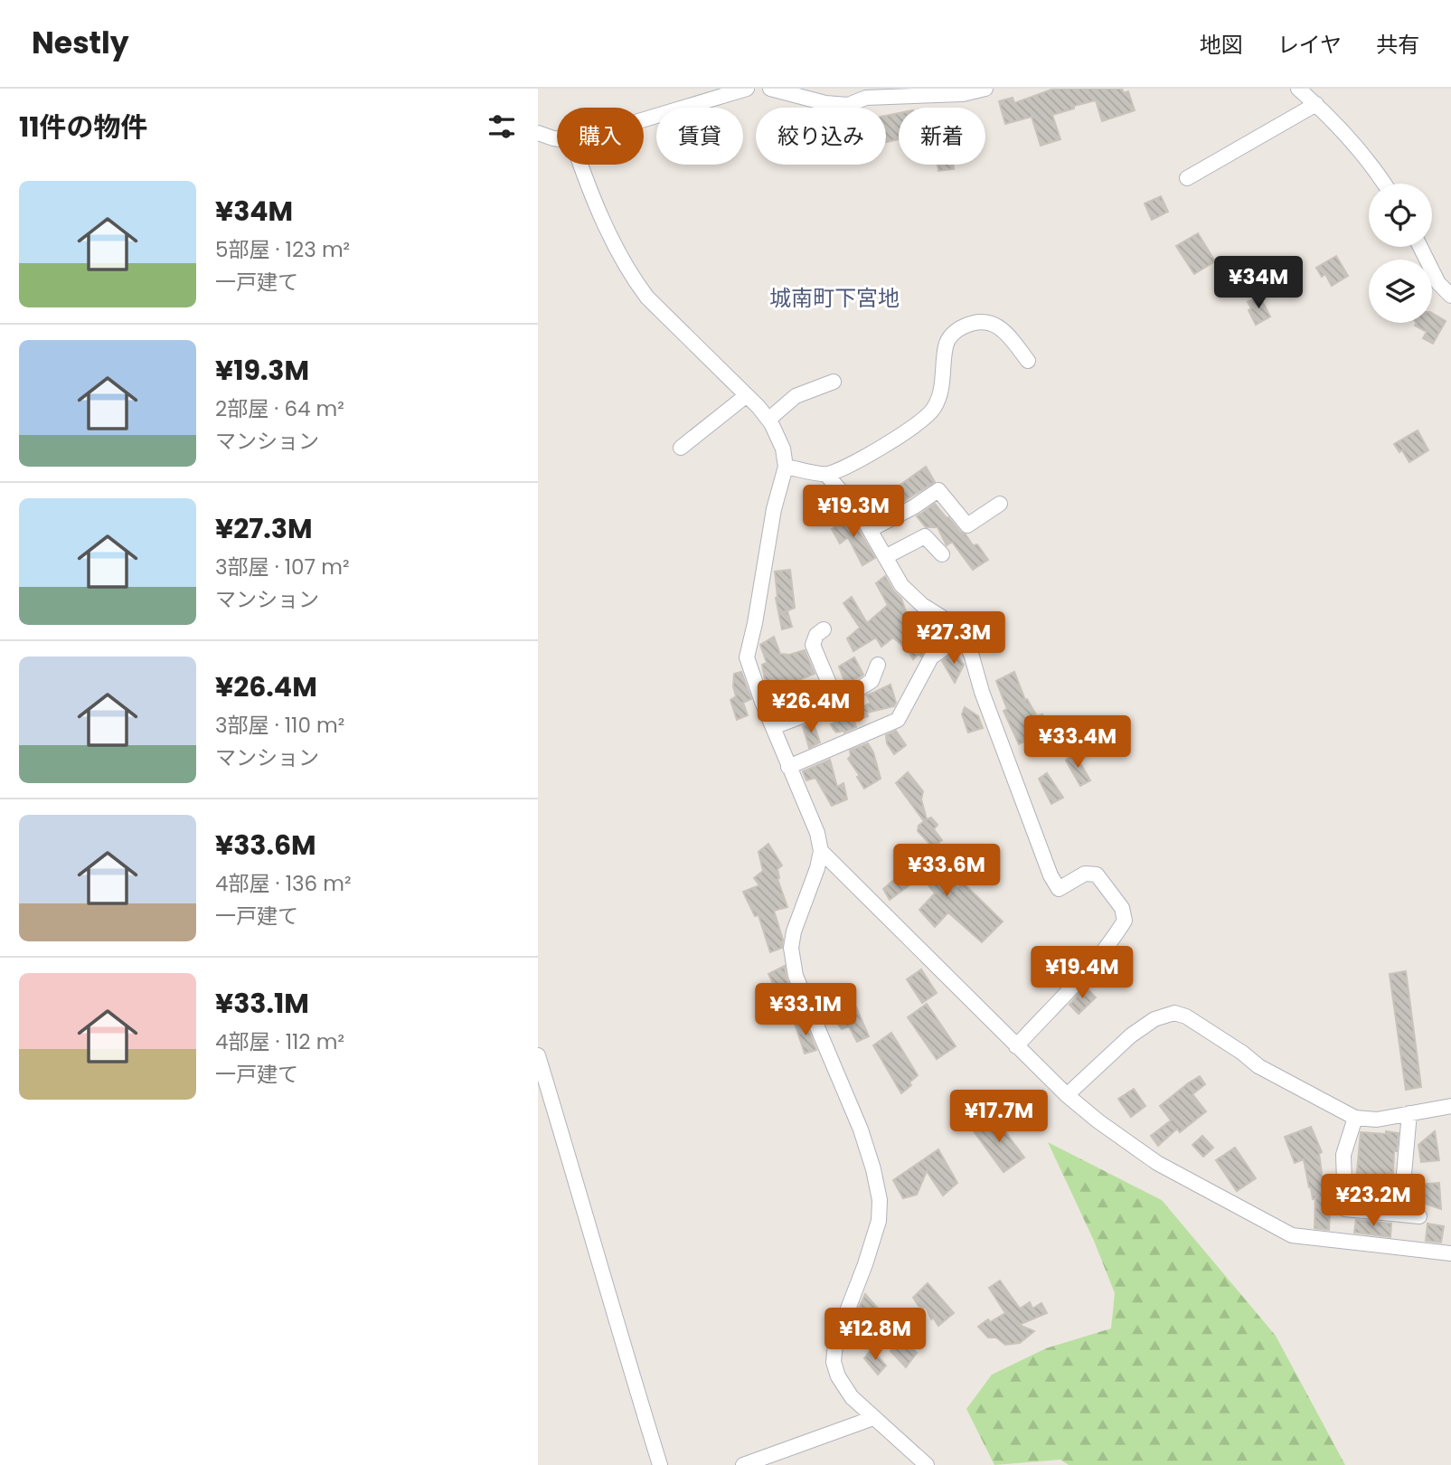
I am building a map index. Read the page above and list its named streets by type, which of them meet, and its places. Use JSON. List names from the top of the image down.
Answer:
{
  "districts": ["城南町下宮地"],
  "page": {
    "header": "Nestly",
    "nav": ["地図", "レイヤ", "共有"],
    "heading": "11件の物件",
    "chip": [
      "購入",
      "賃貸",
      "絞り込み",
      "新着"
    ],
    "list": [
      {
        "name": "¥34M",
        "note": "5部屋 · 123 m² · 一戸建て"
      },
      {
        "name": "¥19.3M",
        "note": "2部屋 · 64 m² · マンション"
      },
      {
        "name": "¥27.3M",
        "note": "3部屋 · 107 m² · マンション"
      },
      {
        "name": "¥26.4M",
        "note": "3部屋 · 110 m² · マンション"
      },
      {
        "name": "¥33.6M",
        "note": "4部屋 · 136 m² · 一戸建て"
      },
      {
        "name": "¥33.1M",
        "note": "4部屋 · 112 m² · 一戸建て"
      }
    ],
    "price": [
      "¥34M",
      "¥19.3M",
      "¥27.3M",
      "¥26.4M",
      "¥33.4M",
      "¥33.6M",
      "¥19.4M",
      "¥33.1M",
      "¥17.7M",
      "¥23.2M",
      "¥12.8M"
    ]
  }
}
